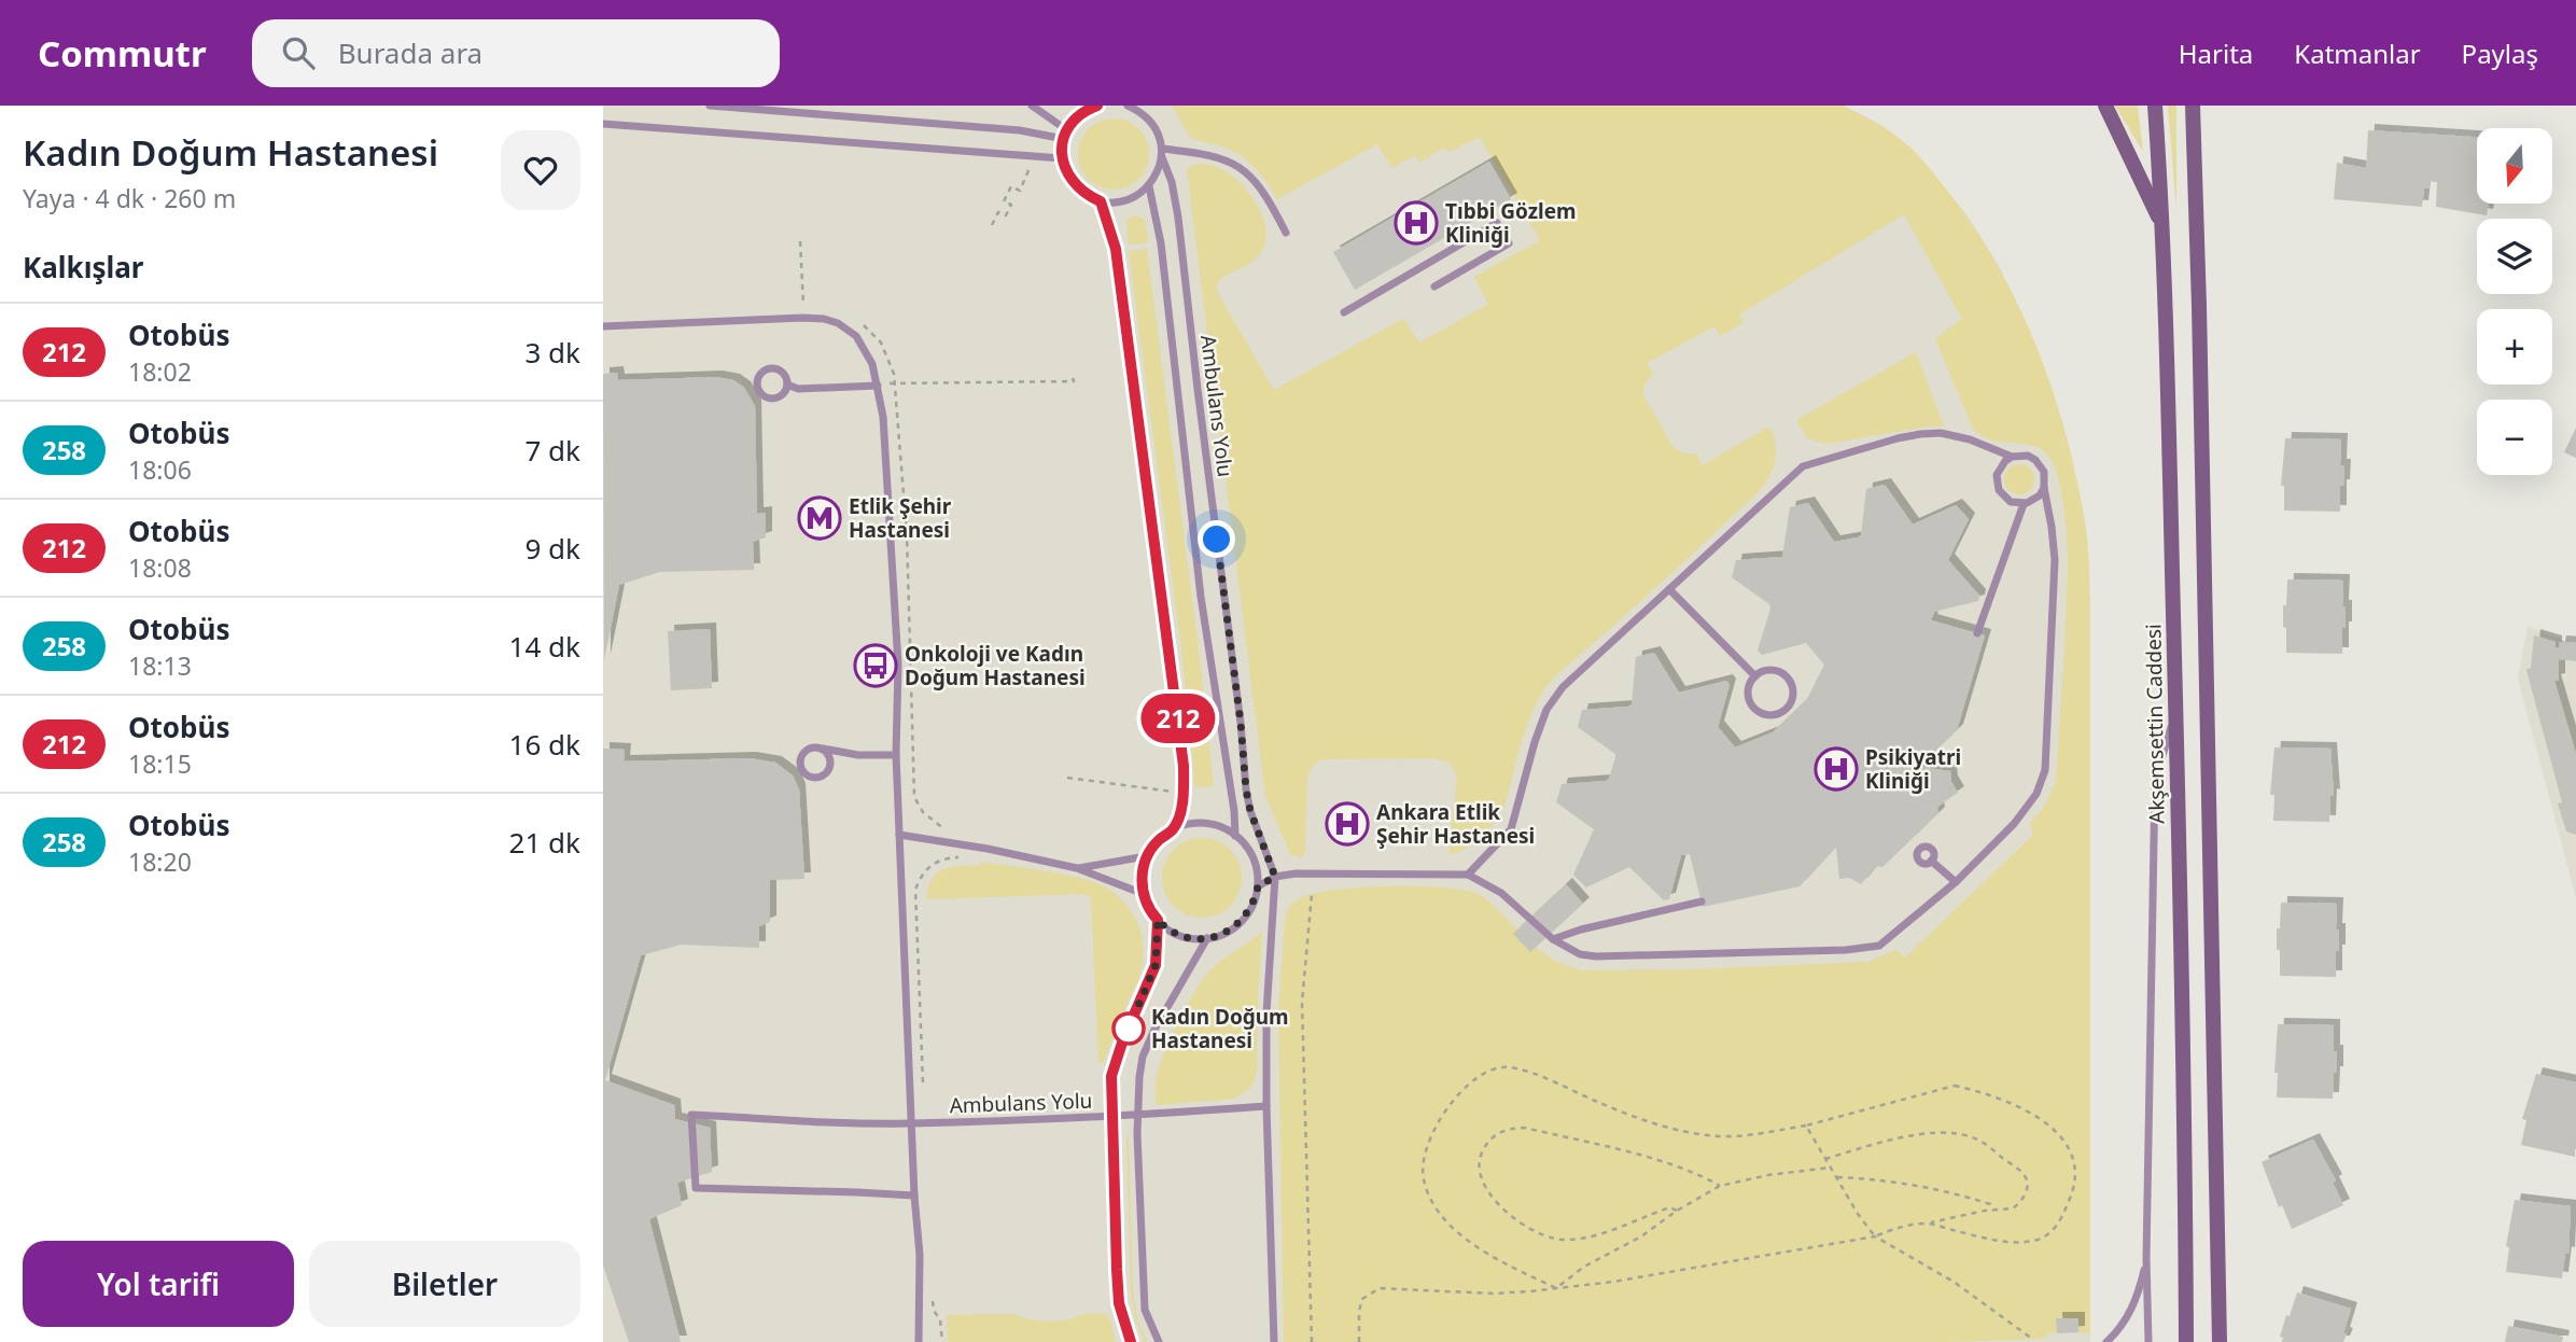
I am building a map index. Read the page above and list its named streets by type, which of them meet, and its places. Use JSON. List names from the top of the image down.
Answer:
{
  "streets": {
    "main road": ["Akşemsettin Caddesi"],
    "lane": ["Ambulans Yolu"]
  },
  "places": {
    "hospital": ["Tıbbi Gözlem Kliniği", "Psikiyatri Kliniği", "Ankara Etlik Şehir Hastanesi"],
    "metro station": ["Etlik Şehir Hastanesi"],
    "bus stop": ["Onkoloji ve Kadın Doğum Hastanesi"],
    "other": ["Kadın Doğum Hastanesi"]
  },
  "lines": ["bus line 212"],
  "north": "bottom",
  "page": {
    "header": "Commutr",
    "search": "Burada ara",
    "nav": ["Harita", "Katmanlar", "Paylaş"],
    "heading": [
      ["Kadın Doğum Hastanesi", "Yaya · 4 dk · 260 m"],
      "Kalkışlar"
    ],
    "on_map": "212",
    "map_buttons": ["+", "−"],
    "list": [
      {
        "mark": "212",
        "name": "Otobüs",
        "note": "18:02",
        "value": "3 dk"
      },
      {
        "mark": "258",
        "name": "Otobüs",
        "note": "18:06",
        "value": "7 dk"
      },
      {
        "mark": "212",
        "name": "Otobüs",
        "note": "18:08",
        "value": "9 dk"
      },
      {
        "mark": "258",
        "name": "Otobüs",
        "note": "18:13",
        "value": "14 dk"
      },
      {
        "mark": "212",
        "name": "Otobüs",
        "note": "18:15",
        "value": "16 dk"
      },
      {
        "mark": "258",
        "name": "Otobüs",
        "note": "18:20",
        "value": "21 dk"
      }
    ],
    "buttons": ["Yol tarifi", "Biletler"]
  }
}
